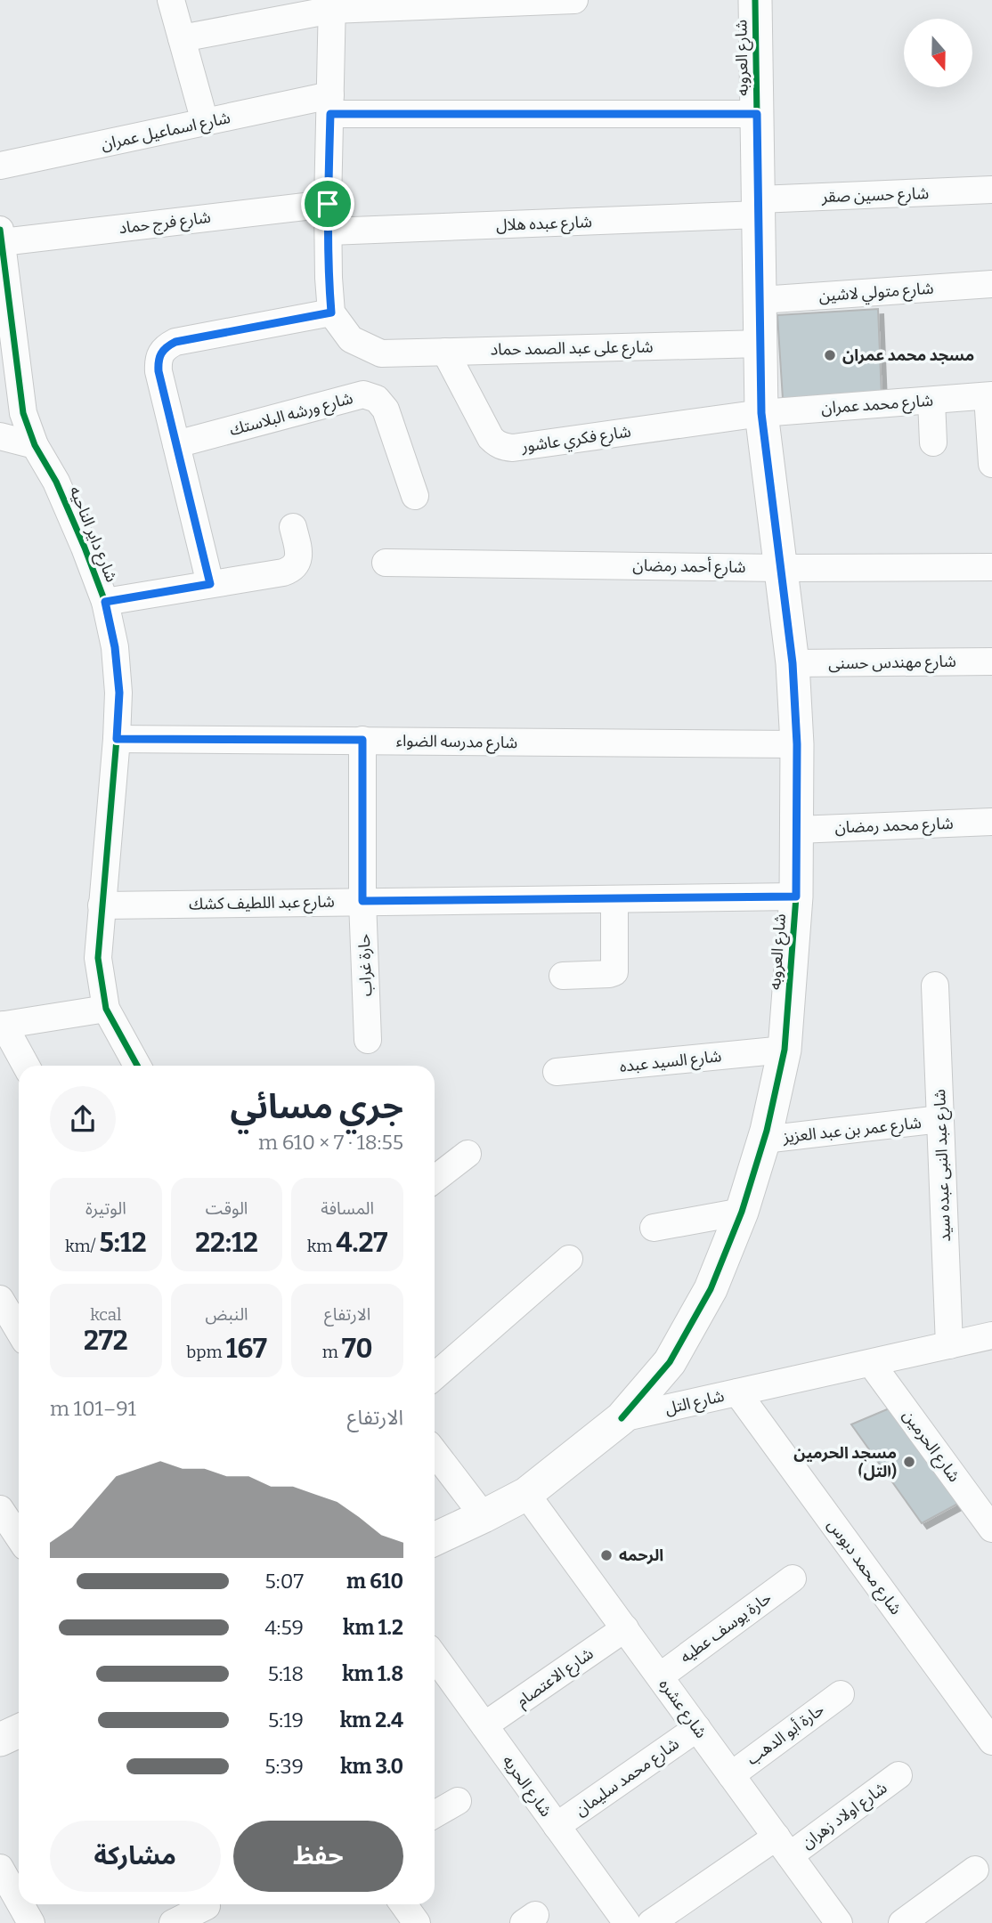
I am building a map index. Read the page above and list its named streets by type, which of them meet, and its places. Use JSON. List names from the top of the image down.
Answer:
{
  "streets": {
    "street": [
      "شارع العروبه",
      "شارع اسماعيل عمران",
      "شارع حسين صقر",
      "شارع فرج حماد",
      "شارع عبده هلال",
      "شارع متولي لاشين",
      "شارع على عبد الصمد حماد",
      "شارع محمد عمران",
      "شارع ورشه البلاستك",
      "شارع فكري عاشور",
      "شارع داير الناحيه",
      "شارع أحمد رمضان",
      "شارع مهندس حسنى",
      "شارع مدرسه الضواء",
      "شارع محمد رمضان",
      "شارع عبد اللطيف كشك",
      "حارة غراب",
      "شارع السيد عبده",
      "شارع عمر بن عبد العزيز",
      "شارع عبد النبى عبده سيد",
      "شارع التل",
      "شارع الحرمين",
      "شارع محمد دبوس",
      "حارة يوسف عطيه",
      "شارع الاعتصام",
      "شارع عشره",
      "حارة أبو الدهب",
      "شارع محمد سليمان",
      "شارع الحريه",
      "شارع اولاد زهران"
    ]
  },
  "crossings": [
    ["شارع العروبه", "شارع اسماعيل عمران"],
    ["شارع العروبه", "شارع حسين صقر"],
    ["شارع العروبه", "شارع عبده هلال"],
    ["شارع العروبه", "شارع متولي لاشين"],
    ["شارع العروبه", "شارع على عبد الصمد حماد"],
    ["شارع العروبه", "شارع محمد عمران"],
    ["شارع العروبه", "شارع فكري عاشور"],
    ["شارع العروبه", "شارع أحمد رمضان"],
    ["شارع العروبه", "شارع مهندس حسنى"],
    ["شارع العروبه", "شارع مدرسه الضواء"],
    ["شارع العروبه", "شارع محمد رمضان"],
    ["شارع العروبه", "شارع عبد اللطيف كشك"],
    ["شارع العروبه", "شارع السيد عبده"],
    ["شارع العروبه", "شارع عمر بن عبد العزيز"],
    ["شارع العروبه", "شارع التل"],
    ["شارع حسين صقر", "شارع عبده هلال"],
    ["شارع فرج حماد", "شارع داير الناحيه"],
    ["شارع على عبد الصمد حماد", "شارع فكري عاشور"],
    ["شارع محمد عمران", "شارع فكري عاشور"],
    ["شارع داير الناحيه", "شارع مدرسه الضواء"],
    ["شارع داير الناحيه", "شارع عبد اللطيف كشك"],
    ["شارع مدرسه الضواء", "حارة غراب"],
    ["شارع عبد اللطيف كشك", "حارة غراب"],
    ["شارع عمر بن عبد العزيز", "شارع عبد النبى عبده سيد"],
    ["شارع عبد النبى عبده سيد", "شارع التل"],
    ["شارع التل", "شارع الحرمين"],
    ["شارع التل", "شارع محمد دبوس"],
    ["شارع التل", "شارع عشره"],
    ["حارة يوسف عطيه", "شارع عشره"],
    ["شارع الاعتصام", "شارع عشره"],
    ["شارع الاعتصام", "شارع الحريه"],
    ["شارع عشره", "حارة أبو الدهب"],
    ["شارع عشره", "شارع محمد سليمان"],
    ["شارع عشره", "شارع اولاد زهران"],
    ["شارع محمد سليمان", "شارع الحريه"]
  ],
  "places": ["مسجد محمد عمران", "مسجد الحرمين (التل)", "الرحمه"],
  "north": "bottom",
  "page": {
    "heading": ["جري مسائي", "18:55 · 7 × 610 m"],
    "stats": [
      ["المسافة", "4.27 km"],
      ["الوقت", "22:12"],
      ["الوتيرة", "5:12 /km"],
      ["الارتفاع", "70 m"],
      ["النبض", "167 bpm"],
      ["kcal", "272"]
    ],
    "chart": ["الارتفاع", "91–101 m"],
    "list": [
      {
        "name": "610 m",
        "note": "5:07"
      },
      {
        "name": "1.2 km",
        "note": "4:59"
      },
      {
        "name": "1.8 km",
        "note": "5:18"
      },
      {
        "name": "2.4 km",
        "note": "5:19"
      },
      {
        "name": "3.0 km",
        "note": "5:39"
      }
    ],
    "buttons": ["حفظ", "مشاركة"]
  }
}
